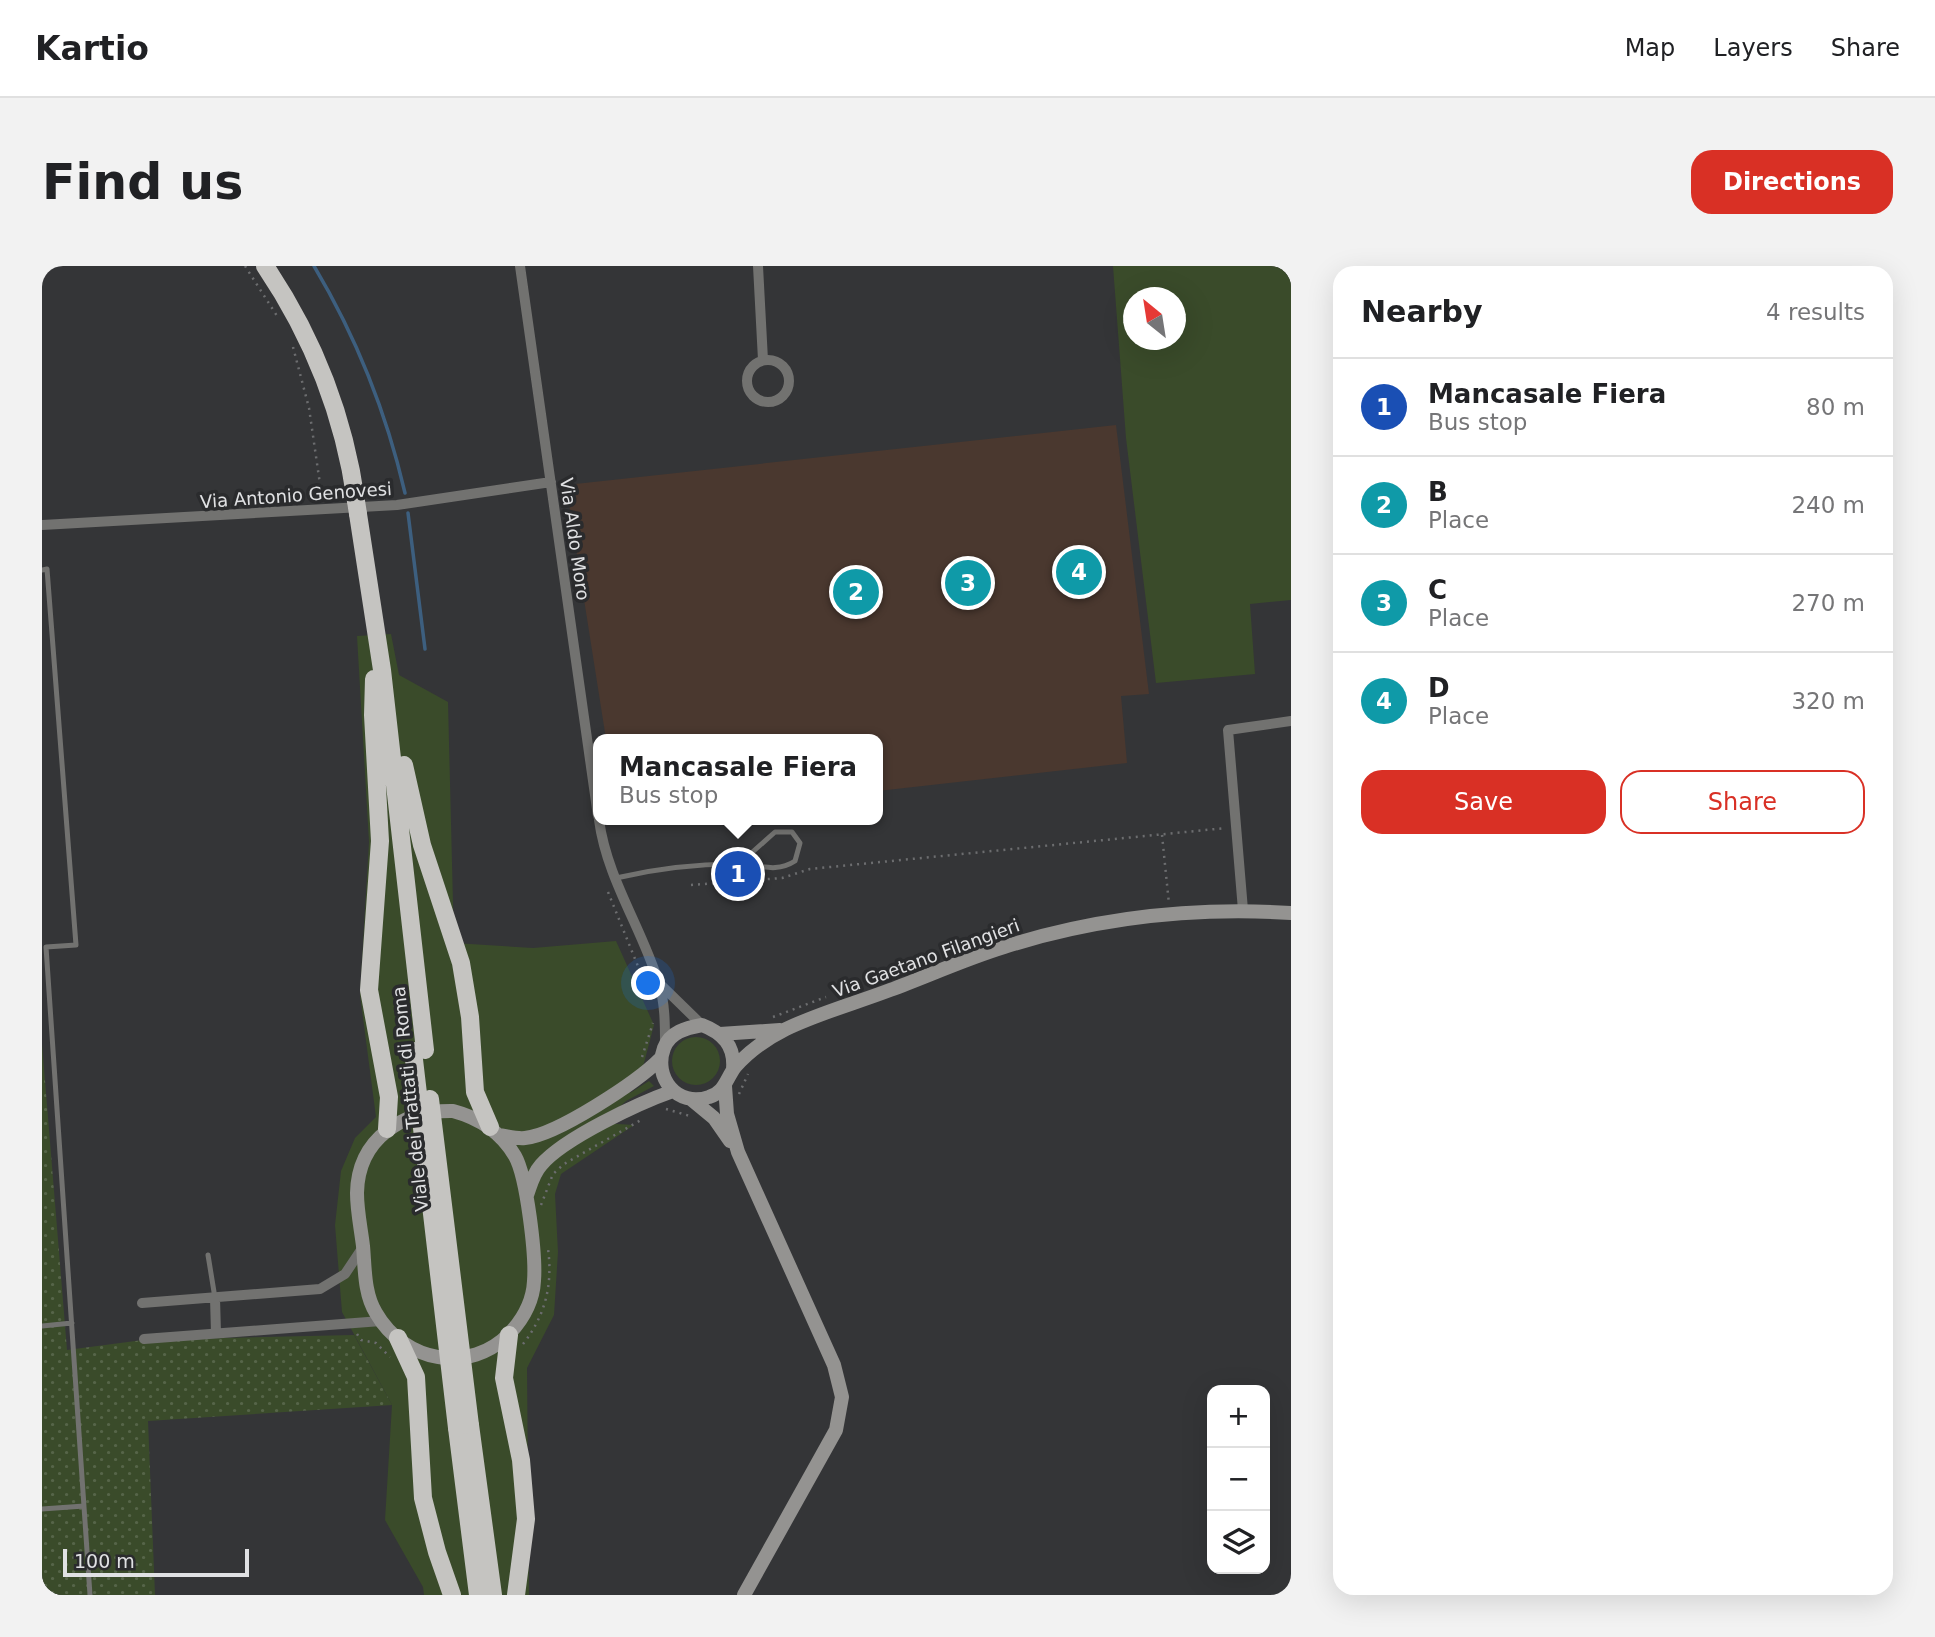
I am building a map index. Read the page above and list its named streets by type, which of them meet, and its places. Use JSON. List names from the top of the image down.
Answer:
{
  "streets": {
    "highway": ["Viale dei Trattati di Roma"],
    "street": ["Via Antonio Genovesi", "Via Aldo Moro", "Via Gaetano Filangieri"]
  },
  "crossings": [
    ["Via Antonio Genovesi", "Via Aldo Moro"],
    ["Via Aldo Moro", "Via Gaetano Filangieri"]
  ],
  "scale_bar": "100 m",
  "north": "top left",
  "page": {
    "header": "Kartio",
    "nav": ["Map", "Layers", "Share"],
    "buttons": [
      "Directions",
      ["Save", "Share"]
    ],
    "title": "Find us",
    "heading": ["Nearby", "4 results"],
    "list": [
      {
        "mark": "1",
        "name": "Mancasale Fiera",
        "note": "Bus stop",
        "value": "80 m"
      },
      {
        "mark": "2",
        "name": "B",
        "note": "Place",
        "value": "240 m"
      },
      {
        "mark": "3",
        "name": "C",
        "note": "Place",
        "value": "270 m"
      },
      {
        "mark": "4",
        "name": "D",
        "note": "Place",
        "value": "320 m"
      }
    ],
    "pins": [
      "4",
      "3",
      "2",
      "1"
    ],
    "popup": ["Mancasale Fiera", "Bus stop"],
    "map_buttons": ["+", "−"],
    "scale": "100 m"
  }
}
